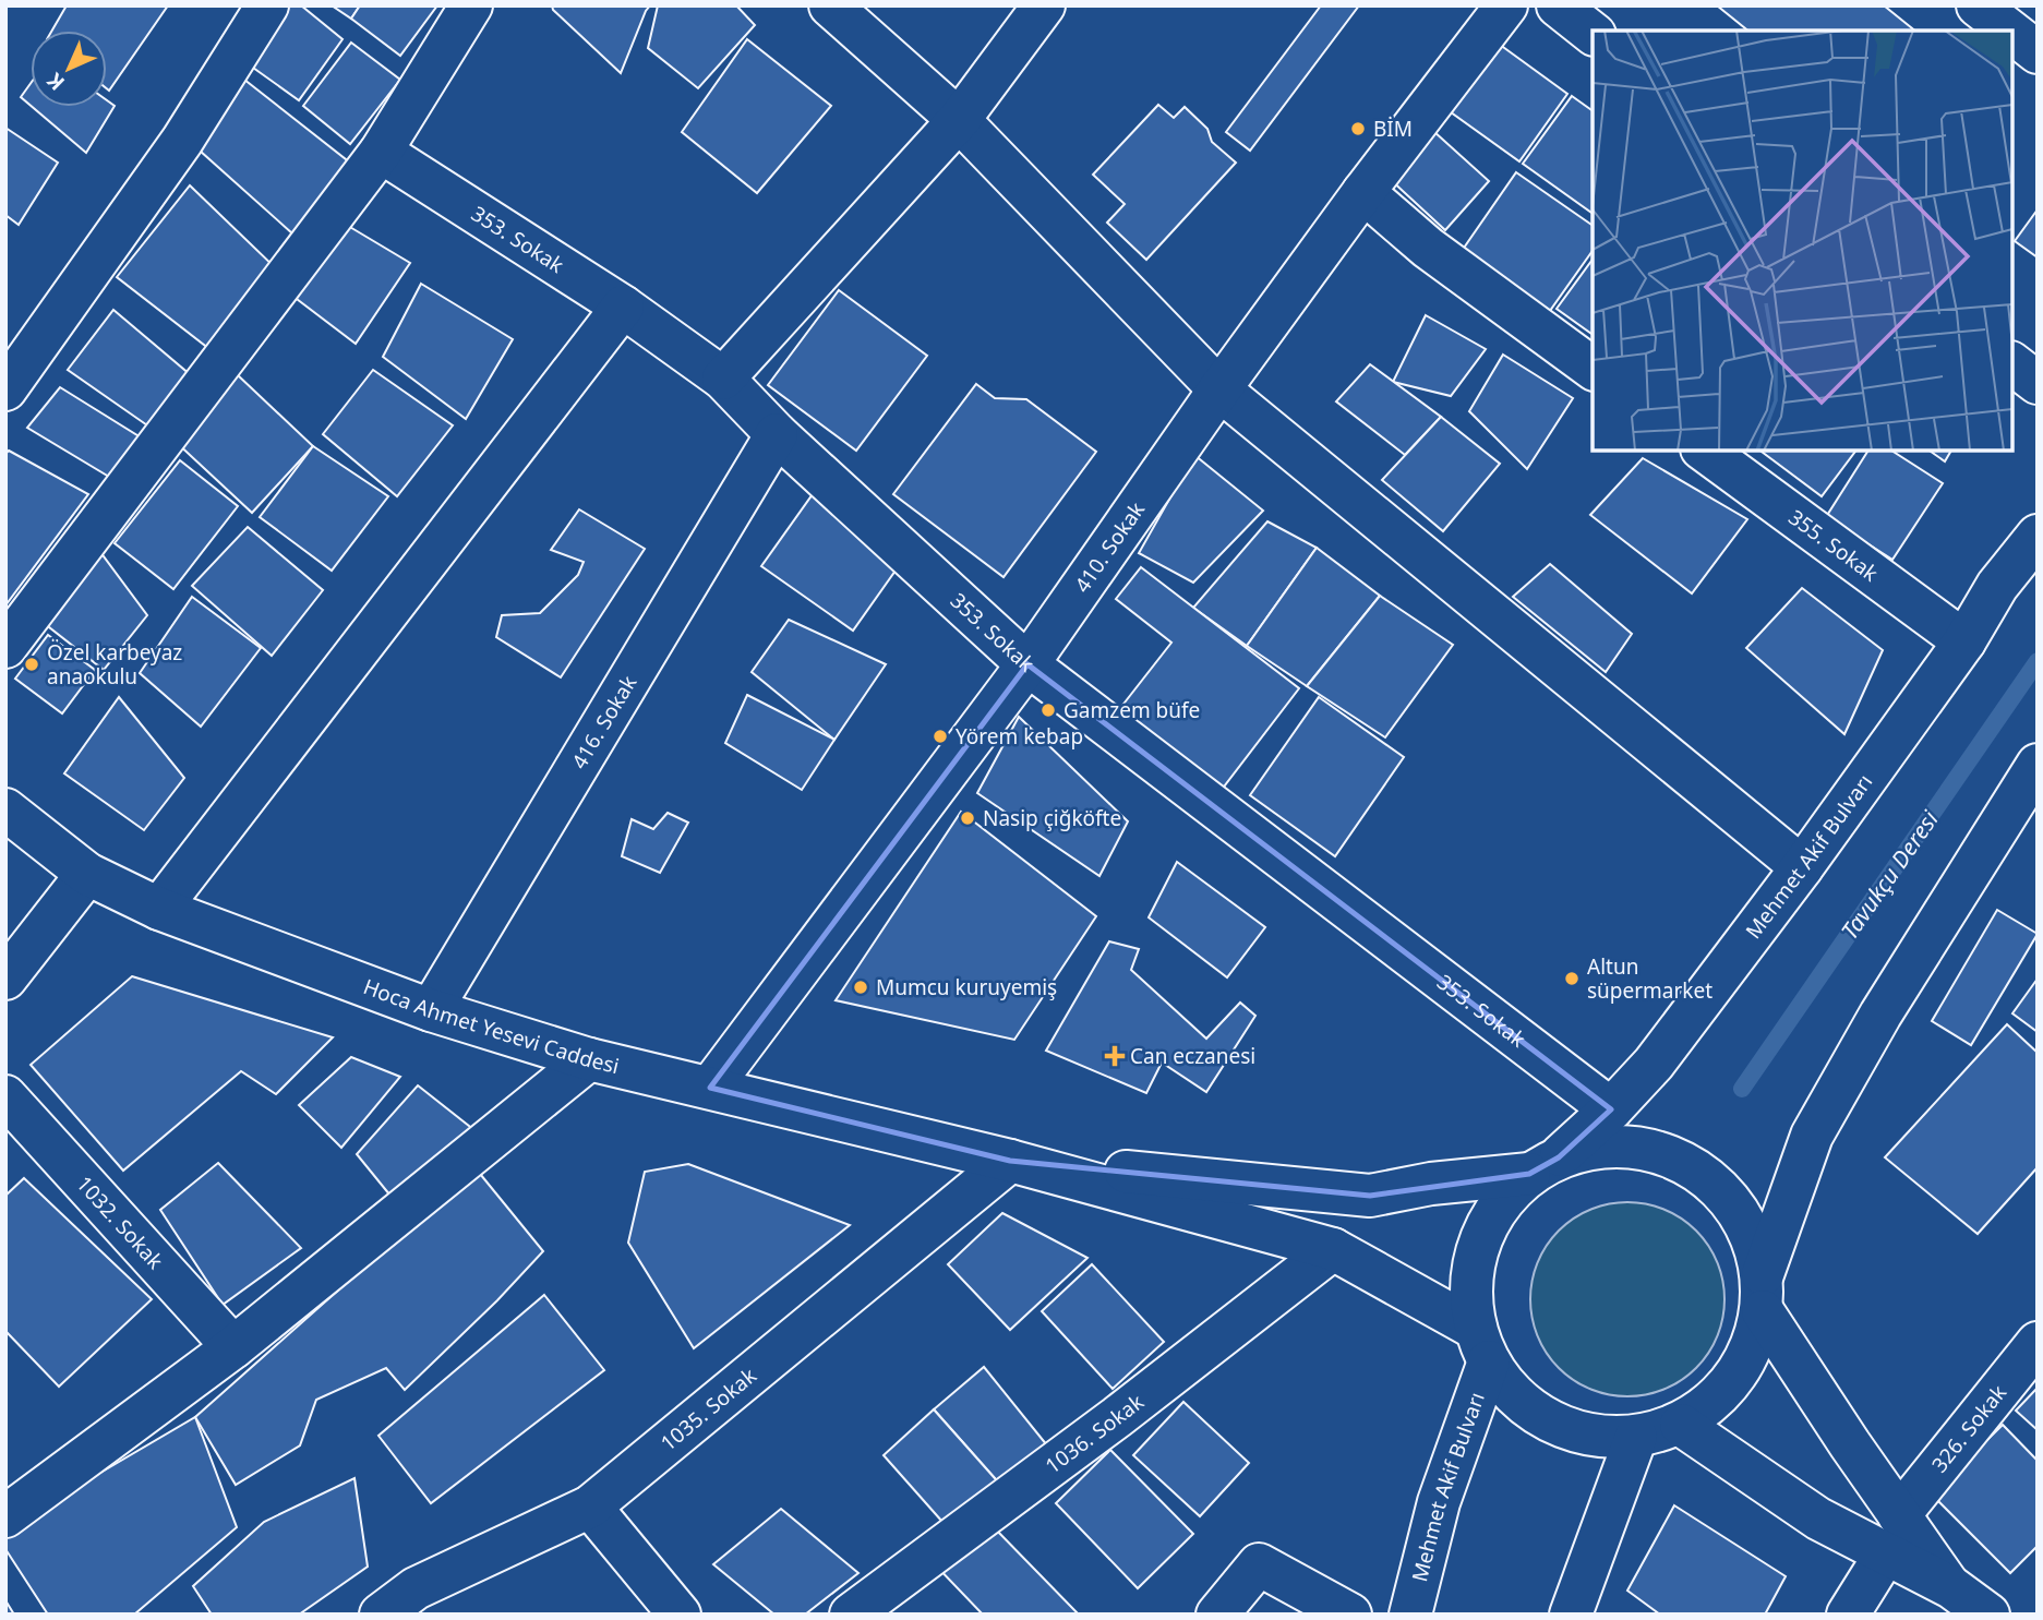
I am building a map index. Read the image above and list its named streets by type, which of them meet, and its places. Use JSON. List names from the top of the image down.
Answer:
{
  "streets": {
    "street": [
      "353. Sokak",
      "355. Sokak",
      "410. Sokak",
      "416. Sokak",
      "Mehmet Akif Bulvarı",
      "Hoca Ahmet Yesevi Caddesi",
      "1032. Sokak",
      "1035. Sokak",
      "326. Sokak",
      "1036. Sokak"
    ]
  },
  "crossings": [
    ["353. Sokak", "410. Sokak"],
    ["353. Sokak", "416. Sokak"],
    ["353. Sokak", "Mehmet Akif Bulvarı"],
    ["355. Sokak", "Mehmet Akif Bulvarı"],
    ["410. Sokak", "Hoca Ahmet Yesevi Caddesi"],
    ["416. Sokak", "Hoca Ahmet Yesevi Caddesi"],
    ["Hoca Ahmet Yesevi Caddesi", "1035. Sokak"]
  ],
  "water": ["Tavukçu Deresi"],
  "places": {
    "other": [
      "BİM",
      "Özel karbeyaz anaokulu",
      "Gamzem büfe",
      "Yörem kebap",
      "Nasip çiğköfte",
      "Altun süpermarket",
      "Mumcu kuruyemiş"
    ],
    "health": ["Can eczanesi"]
  },
  "north": "bottom left"
}
